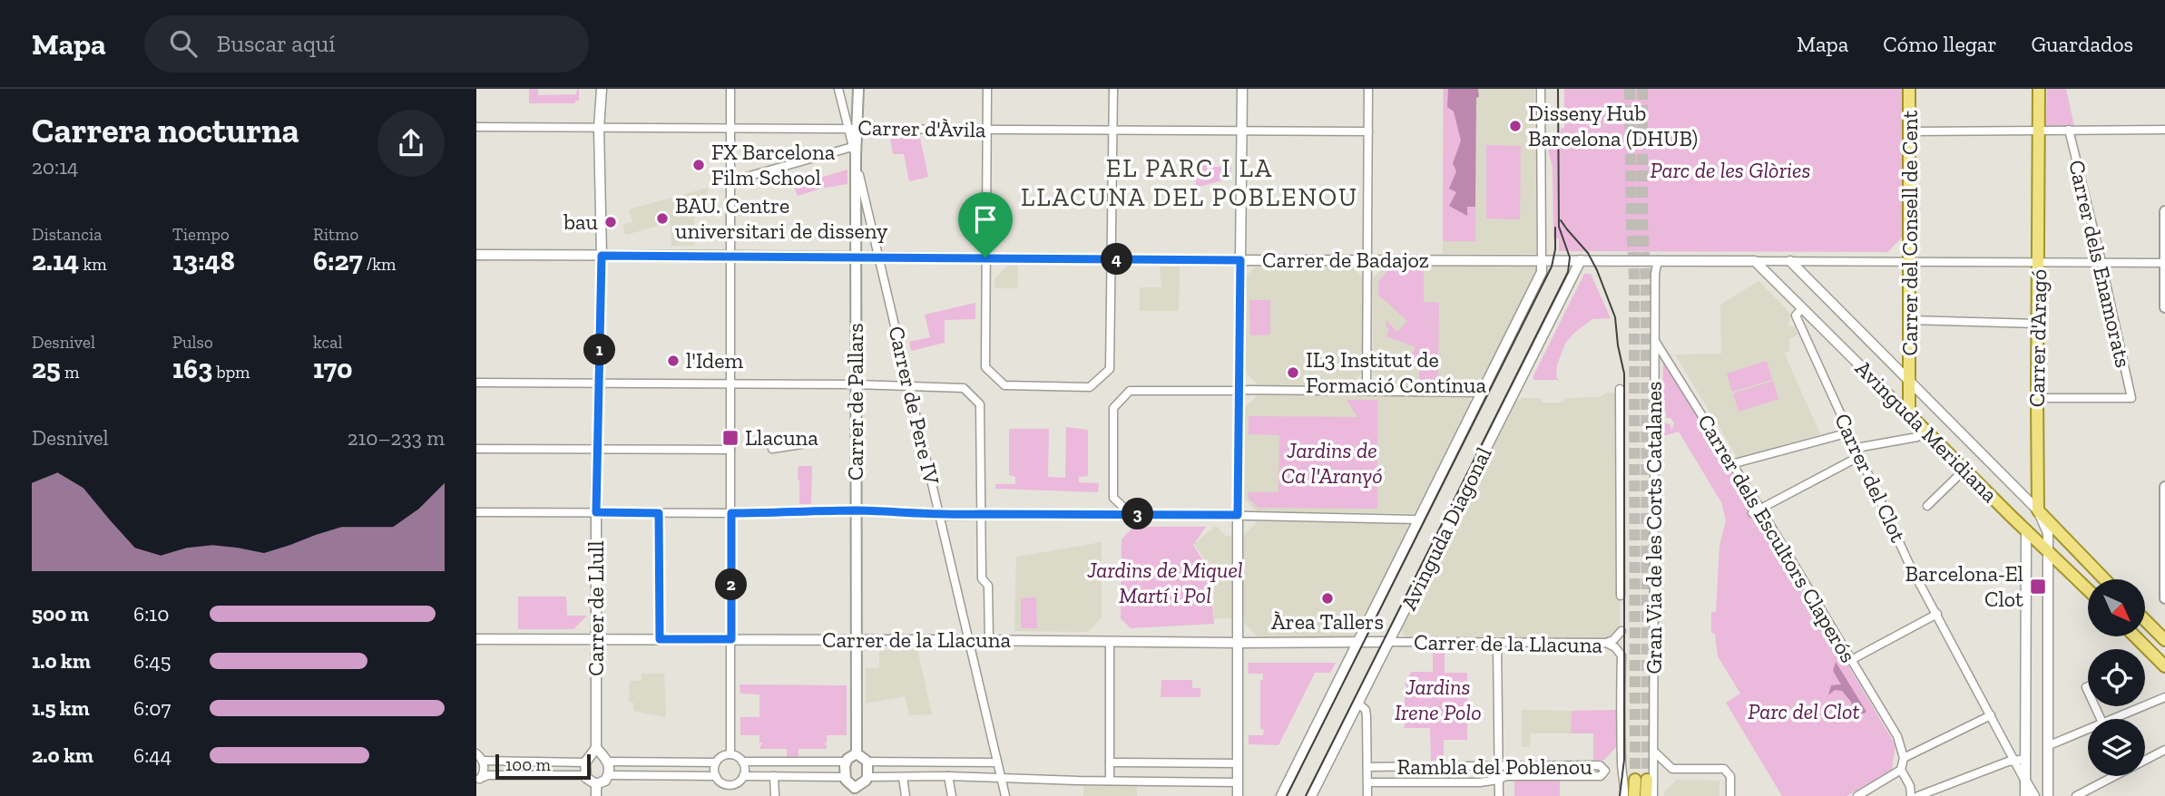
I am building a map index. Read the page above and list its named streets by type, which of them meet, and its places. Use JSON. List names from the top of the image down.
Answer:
{
  "streets": {
    "main road": [
      "Carrer del Consell de Cent",
      "Carrer d'Aragó",
      "Carrer de Pallars",
      "Avinguda Meridiana"
    ],
    "street": [
      "Carrer d'Àvila",
      "Carrer de Badajoz",
      "Carrer dels Enamorats",
      "Carrer de Pere IV",
      "Carrer del Clot",
      "Gran Via de les Corts Catalanes",
      "Avinguda Diagonal",
      "Carrer dels Escultors Claperós",
      "Carrer de Llull",
      "Carrer de la Llacuna",
      "Rambla del Poblenou"
    ]
  },
  "crossings": [
    ["Carrer d'Àvila", "Carrer de Pallars"],
    ["Carrer d'Àvila", "Carrer de Llull"],
    ["Carrer del Consell de Cent", "Avinguda Meridiana"],
    ["Carrer de Badajoz", "Carrer de Pallars"],
    ["Carrer de Badajoz", "Carrer de Pere IV"],
    ["Carrer de Badajoz", "Avinguda Meridiana"],
    ["Carrer de Badajoz", "Gran Via de les Corts Catalanes"],
    ["Carrer de Badajoz", "Avinguda Diagonal"],
    ["Carrer de Badajoz", "Carrer de Llull"],
    ["Carrer dels Enamorats", "Carrer d'Aragó"],
    ["Carrer d'Aragó", "Avinguda Meridiana"],
    ["Carrer de Pallars", "Carrer de Pere IV"],
    ["Carrer de Pallars", "Carrer de la Llacuna"],
    ["Carrer de Pere IV", "Carrer de la Llacuna"],
    ["Avinguda Meridiana", "Carrer del Clot"],
    ["Gran Via de les Corts Catalanes", "Carrer dels Escultors Claperós"],
    ["Avinguda Diagonal", "Carrer de la Llacuna"],
    ["Carrer de Llull", "Carrer de la Llacuna"]
  ],
  "districts": ["EL PARC I LA LLACUNA DEL POBLENOU"],
  "parks": [
    "Parc de les Glòries",
    "Jardins de Ca l'Aranyó",
    "Jardins de Miquel Martí i Pol",
    "Jardins Irene Polo",
    "Parc del Clot"
  ],
  "places": {
    "other": [
      "Disseny Hub Barcelona (DHUB)",
      "FX Barcelona Film School",
      "BAU. Centre universitari de disseny",
      "bau",
      "l'Idem",
      "IL3 Institut de Formació Contínua",
      "Àrea Tallers"
    ],
    "transit": ["Llacuna", "Barcelona-El Clot"]
  },
  "scale_bar": "100 m",
  "north": "bottom right",
  "page": {
    "header": "Mapa",
    "search": "Buscar aquí",
    "nav": ["Mapa", "Cómo llegar", "Guardados"],
    "heading": ["Carrera nocturna", "20:14"],
    "stats": [
      ["Distancia", "2.14 km"],
      ["Tiempo", "13:48"],
      ["Ritmo", "6:27 /km"],
      ["Desnivel", "25 m"],
      ["Pulso", "163 bpm"],
      ["kcal", "170"]
    ],
    "pins": [
      "4",
      "1",
      "3",
      "2"
    ],
    "chart": ["Desnivel", "210–233 m"],
    "list": [
      {
        "name": "500 m",
        "note": "6:10"
      },
      {
        "name": "1.0 km",
        "note": "6:45"
      },
      {
        "name": "1.5 km",
        "note": "6:07"
      },
      {
        "name": "2.0 km",
        "note": "6:44"
      }
    ],
    "scale": "100 m"
  }
}
